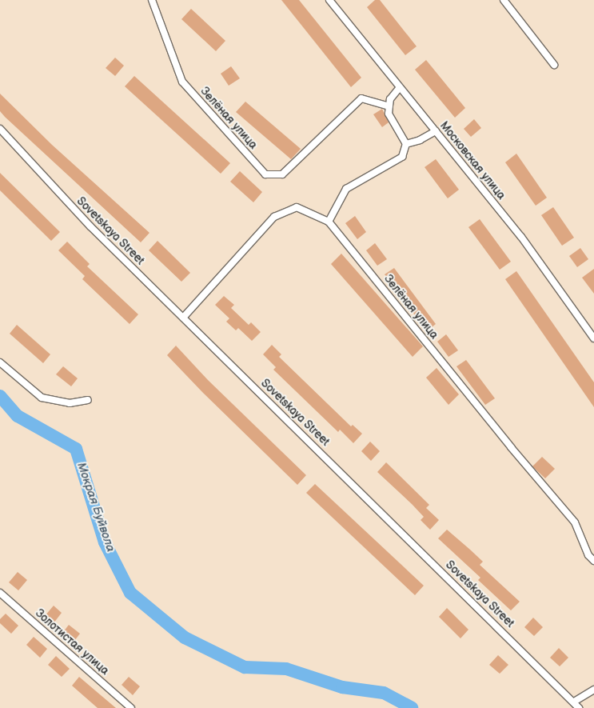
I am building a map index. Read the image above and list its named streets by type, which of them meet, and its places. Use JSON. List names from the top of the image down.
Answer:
{
  "streets": {
    "street": [
      "Зелёная улица",
      "Московская улица",
      "Sovetskaya Street",
      "Золотистая улица"
    ]
  },
  "crossings": [
    ["Зелёная улица", "Sovetskaya Street"]
  ],
  "water": ["Мокрая Буйвола"]
}
